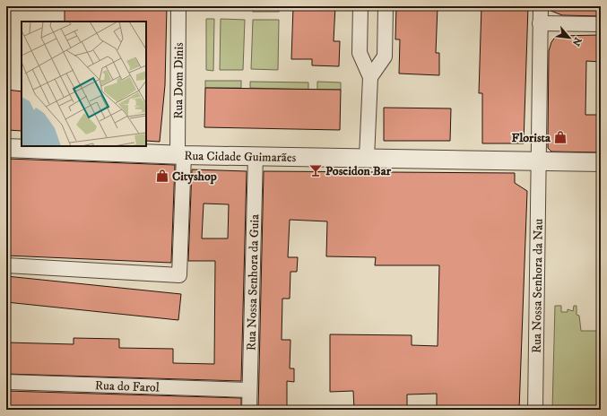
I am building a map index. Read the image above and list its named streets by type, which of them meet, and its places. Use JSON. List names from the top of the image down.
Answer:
{
  "streets": {
    "street": [
      "Rua Dom Dinis",
      "Rua Cidade Guimarães",
      "Rua Nossa Senhora da Guia",
      "Rua Nossa Senhora da Nau",
      "Rua do Farol"
    ]
  },
  "crossings": [
    ["Rua Dom Dinis", "Rua Cidade Guimarães"],
    ["Rua Cidade Guimarães", "Rua Nossa Senhora da Guia"],
    ["Rua Cidade Guimarães", "Rua Nossa Senhora da Nau"],
    ["Rua Nossa Senhora da Guia", "Rua do Farol"]
  ],
  "places": {
    "shop": ["Florista", "Cityshop"],
    "bar": ["Poseidon Bar"]
  },
  "north": "bottom right"
}
